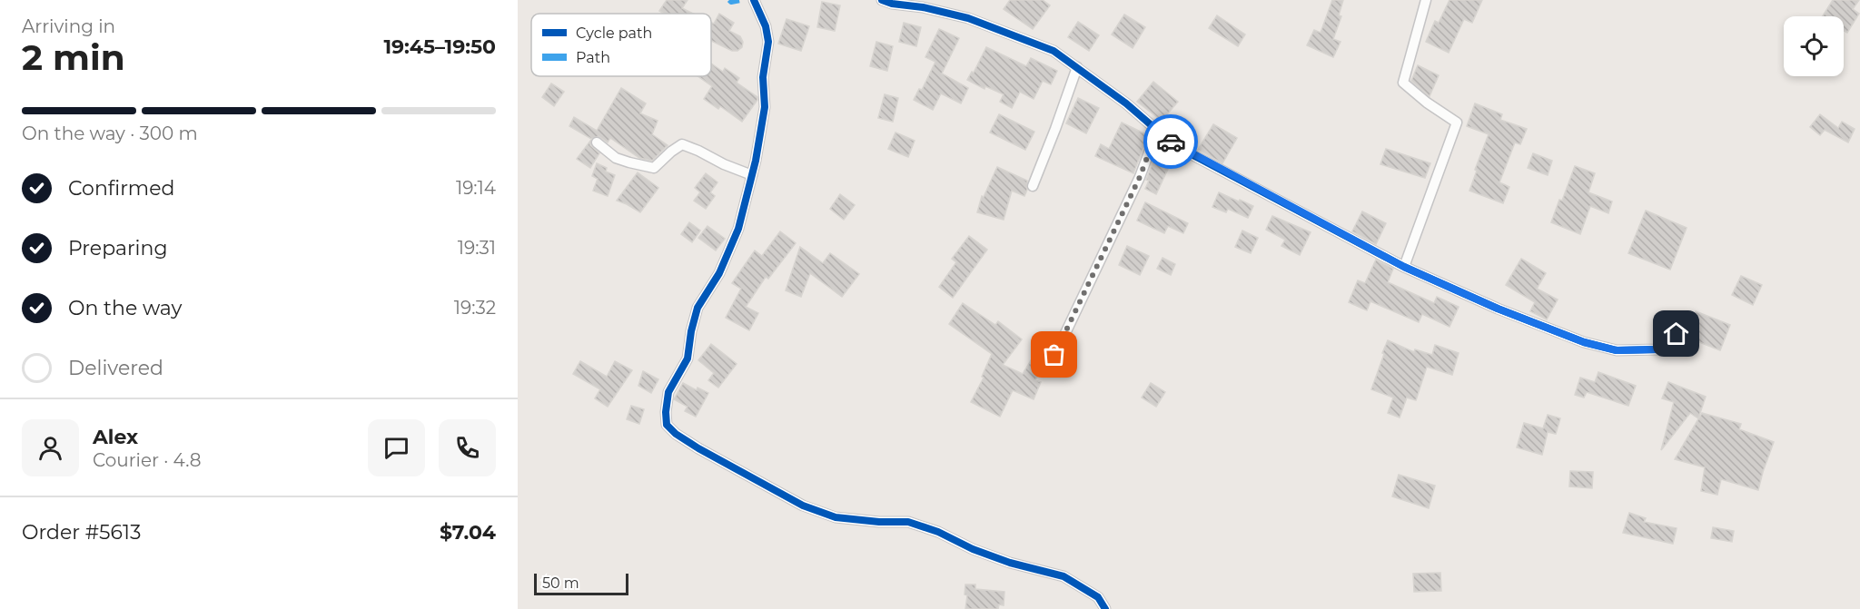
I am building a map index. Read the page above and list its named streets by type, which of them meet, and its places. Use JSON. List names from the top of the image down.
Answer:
{
  "legend": ["Cycle path", "Path"],
  "scale_bar": "50 m",
  "page": {
    "heading": ["2 min", "Arriving in", "19:45–19:50"],
    "panel": [
      "Alex",
      "Courier · 4.8",
      "Order #5613",
      "$7.04"
    ],
    "bar": "On the way · 300 m",
    "list": [
      ["Confirmed", "19:14"],
      ["Preparing", "19:31"],
      ["On the way", "19:32"],
      "Delivered"
    ],
    "scale": "50 m"
  }
}
